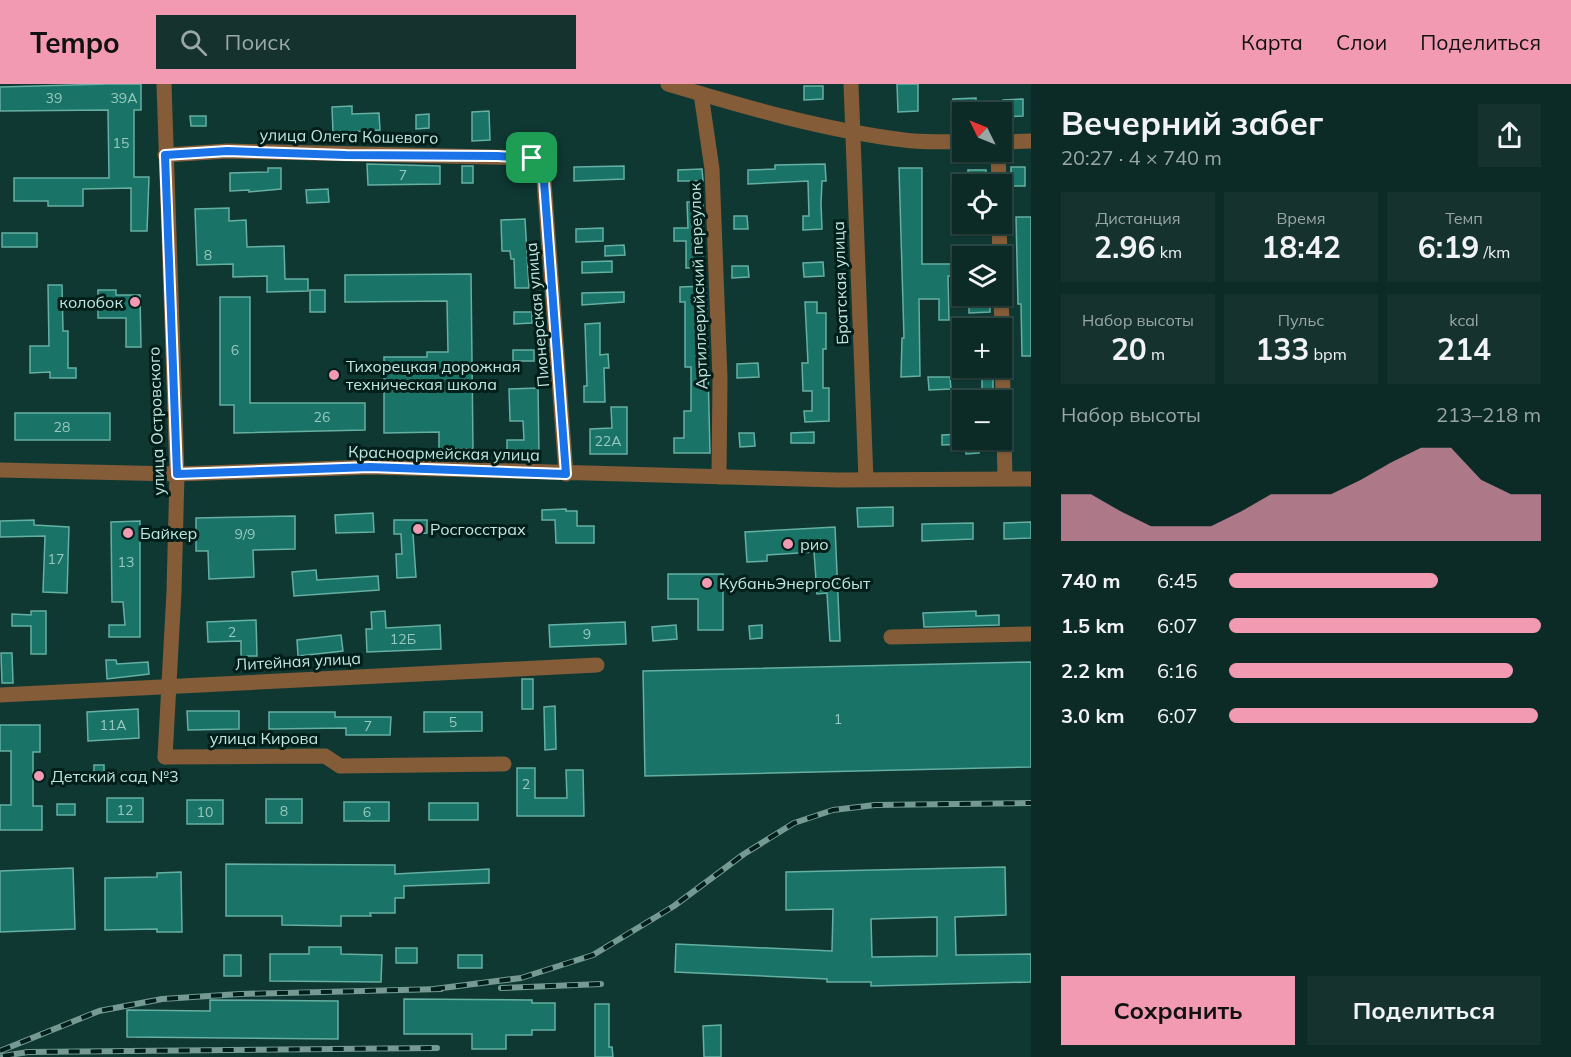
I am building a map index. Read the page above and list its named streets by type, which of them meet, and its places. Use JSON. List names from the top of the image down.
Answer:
{
  "streets": {
    "street": [
      "улица Олега Кошевого",
      "Братская улица",
      "Артиллерийский переулок",
      "Пионерская улица",
      "улица Островского",
      "Красноармейская улица",
      "Литейная улица",
      "улица Кирова"
    ]
  },
  "crossings": [
    ["улица Олега Кошевого", "Пионерская улица"],
    ["улица Олега Кошевого", "улица Островского"],
    ["Братская улица", "Красноармейская улица"],
    ["Артиллерийский переулок", "Красноармейская улица"],
    ["Пионерская улица", "Красноармейская улица"],
    ["улица Островского", "Красноармейская улица"],
    ["улица Островского", "Литейная улица"],
    ["улица Островского", "улица Кирова"]
  ],
  "places": [
    "колобок",
    "Тихорецкая дорожная техническая школа",
    "Росгосстрах",
    "Байкер",
    "рио",
    "КубаньЭнергоСбыт",
    "Детский сад №3"
  ],
  "house_numbers": [
    "39",
    "39А",
    "15",
    "7",
    "8",
    "6",
    "26",
    "28",
    "22А",
    "9/9",
    "17",
    "13",
    "2",
    "9",
    "12Б",
    "1",
    "5",
    "11А",
    "7",
    "2",
    "12",
    "8",
    "10",
    "6"
  ],
  "north": "top left",
  "page": {
    "header": "Tempo",
    "search": "Поиск",
    "nav": ["Карта", "Слои", "Поделиться"],
    "heading": ["Вечерний забег", "20:27 · 4 × 740 m"],
    "map_buttons": ["+", "−"],
    "stats": [
      ["Дистанция", "2.96 km"],
      ["Время", "18:42"],
      ["Темп", "6:19 /km"],
      ["Набор высоты", "20 m"],
      ["Пульс", "133 bpm"],
      ["kcal", "214"]
    ],
    "chart": ["Набор высоты", "213–218 m"],
    "list": [
      {
        "name": "740 m",
        "note": "6:45"
      },
      {
        "name": "1.5 km",
        "note": "6:07"
      },
      {
        "name": "2.2 km",
        "note": "6:16"
      },
      {
        "name": "3.0 km",
        "note": "6:07"
      }
    ],
    "buttons": ["Сохранить", "Поделиться"]
  }
}
